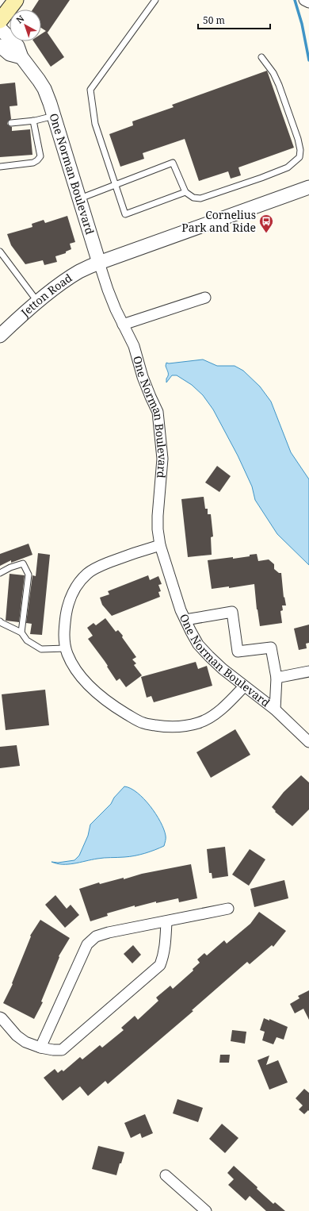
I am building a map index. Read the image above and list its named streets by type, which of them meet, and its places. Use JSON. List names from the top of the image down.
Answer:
{
  "streets": {
    "street": ["One Norman Boulevard", "Jetton Road"]
  },
  "crossings": [
    ["One Norman Boulevard", "Jetton Road"]
  ],
  "places": {
    "bus stop": ["Cornelius Park and Ride"]
  },
  "scale_bar": "50 m",
  "north": "top left"
}
